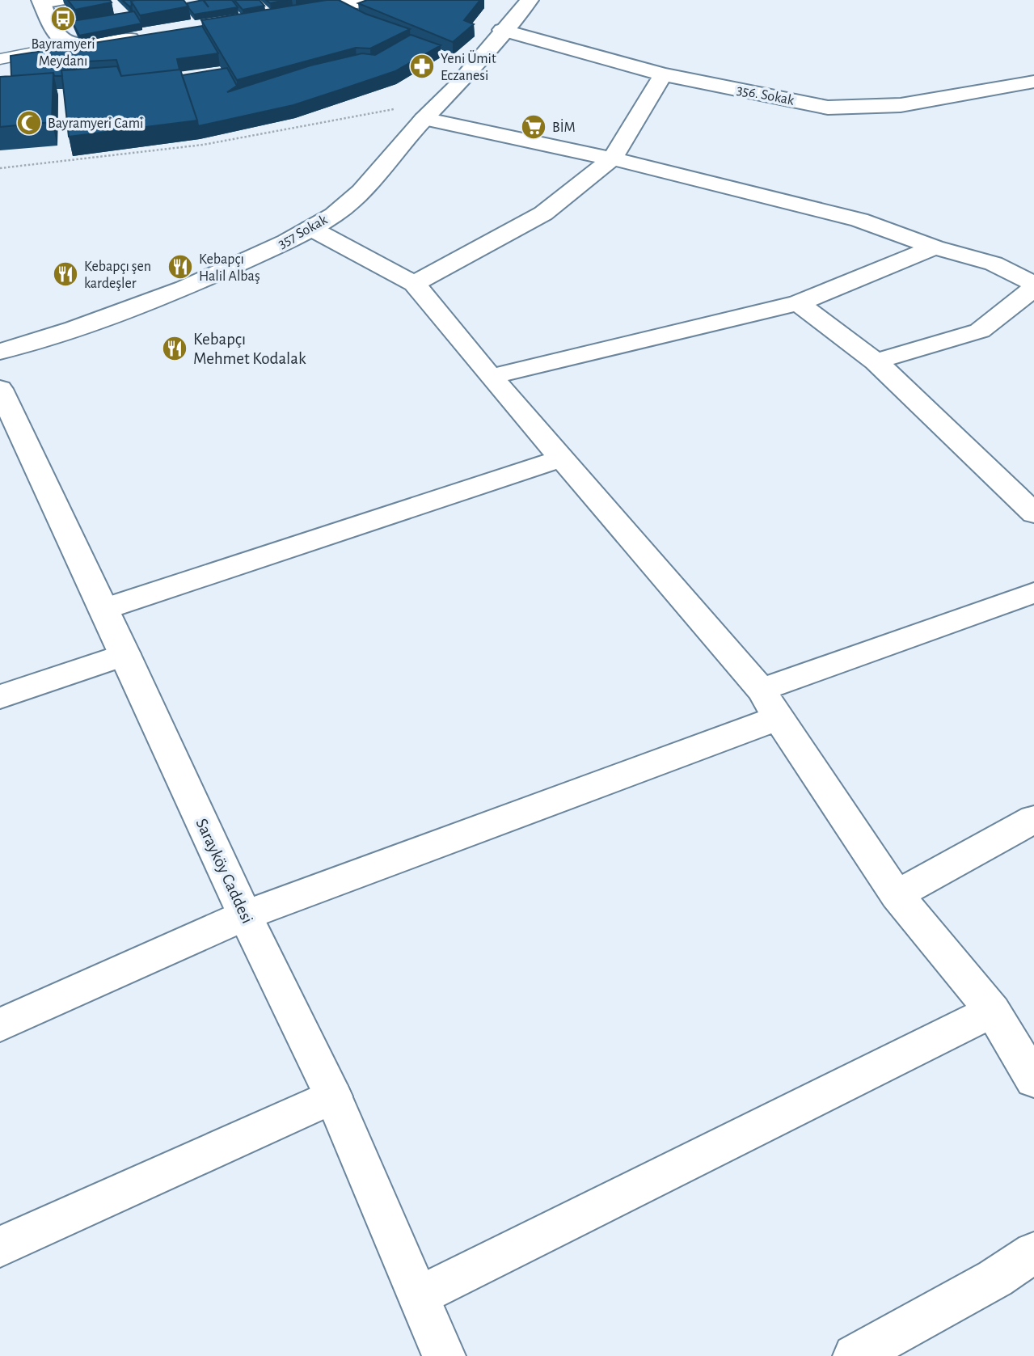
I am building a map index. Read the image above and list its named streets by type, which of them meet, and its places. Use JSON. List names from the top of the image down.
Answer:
{
  "streets": {
    "street": ["356. Sokak", "357 Sokak", "Sarayköy Caddesi"]
  },
  "crossings": [
    ["356. Sokak", "357 Sokak"]
  ],
  "places": {
    "bus stop": ["Bayramyeri Meydanı"],
    "pharmacy": ["Yeni Ümit Eczanesi"],
    "mosque": ["Bayramyeri Cami"],
    "supermarket": ["BİM"],
    "restaurant": ["Kebapçı Halil Albaş", "Kebapçı şen kardeşler", "Kebapçı Mehmet Kodalak"]
  }
}
